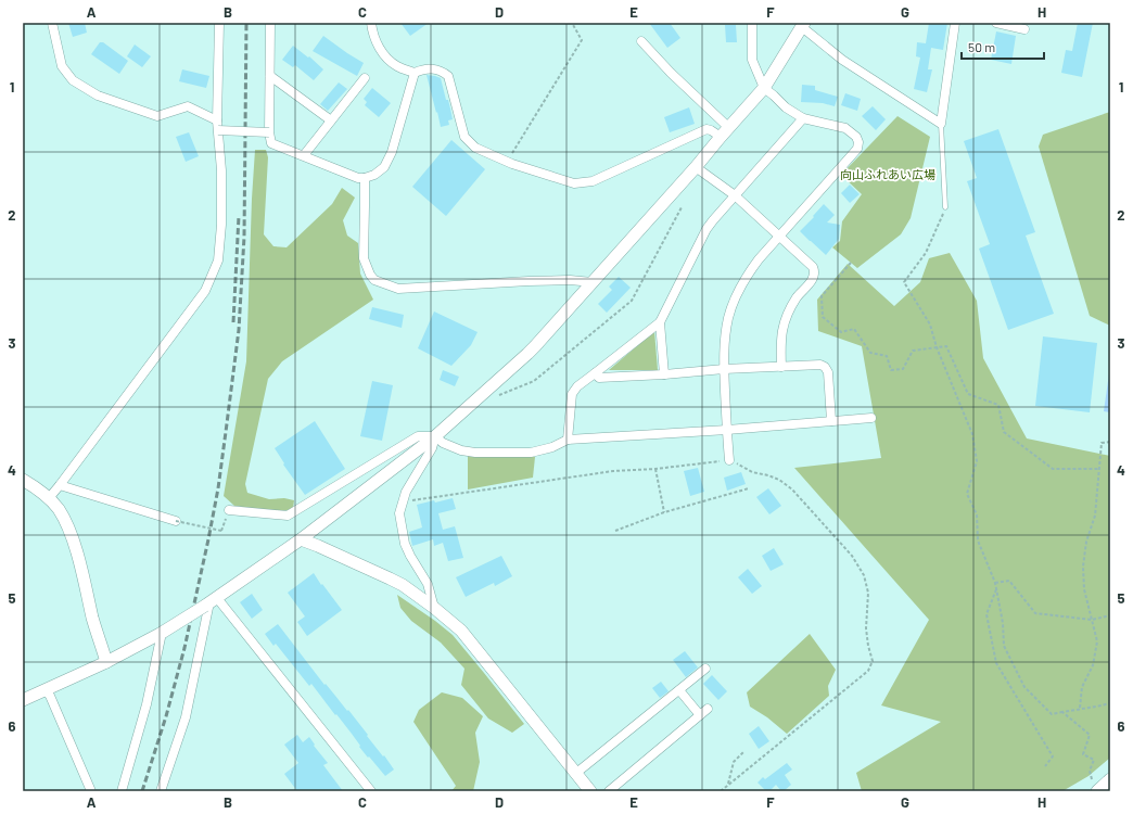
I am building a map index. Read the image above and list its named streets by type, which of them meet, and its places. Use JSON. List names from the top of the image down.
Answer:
{
  "parks": ["向山ふれあい広場"],
  "scale_bar": "50 m",
  "grid": {
    "columns": [
      "A",
      "B",
      "C",
      "D",
      "E",
      "F",
      "G",
      "H"
    ],
    "rows": [
      "1",
      "2",
      "3",
      "4",
      "5",
      "6"
    ]
  }
}
